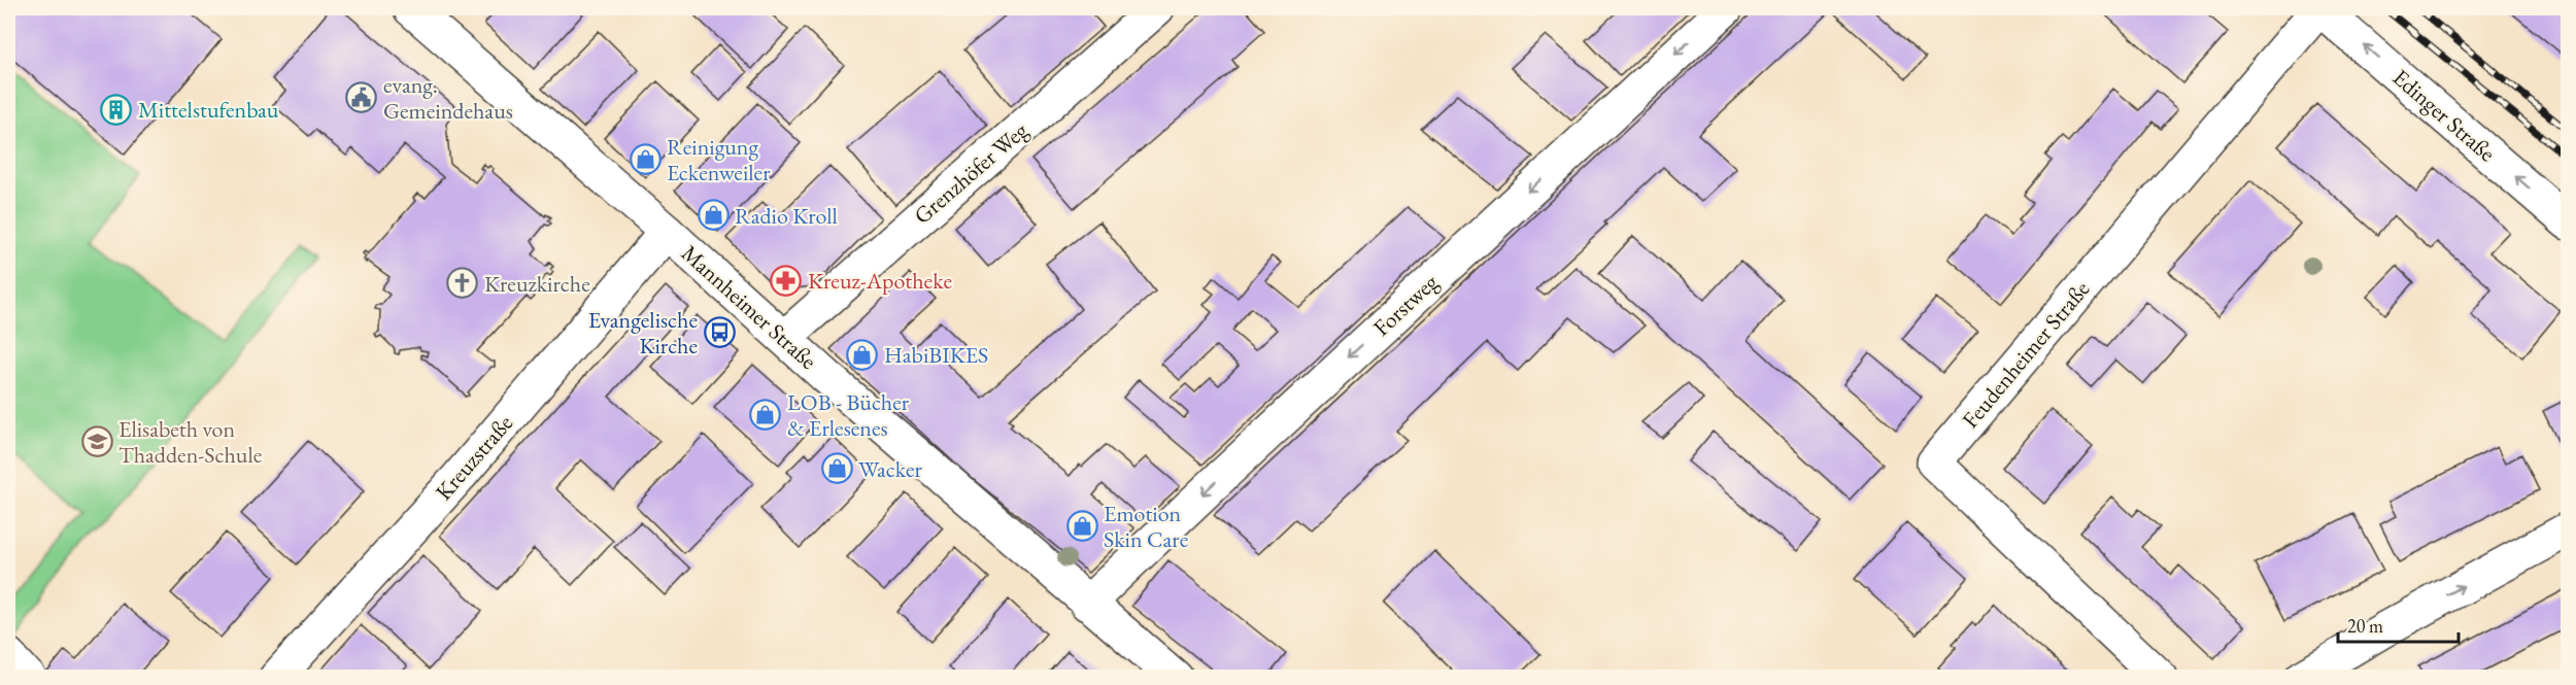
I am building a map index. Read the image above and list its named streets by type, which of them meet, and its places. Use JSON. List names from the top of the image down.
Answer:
{
  "streets": {
    "street": [
      "Edinger Straße",
      "Grenzhöfer Weg",
      "Forstweg",
      "Mannheimer Straße",
      "Feudenheimer Straße",
      "Kreuzstraße"
    ]
  },
  "crossings": [
    ["Edinger Straße", "Feudenheimer Straße"],
    ["Grenzhöfer Weg", "Mannheimer Straße"],
    ["Forstweg", "Mannheimer Straße"],
    ["Mannheimer Straße", "Kreuzstraße"]
  ],
  "one_way": ["Edinger Straße", "Forstweg"],
  "places": {
    "public building": ["evang. Gemeindehaus"],
    "building": ["Mittelstufenbau"],
    "shop": [
      "Reinigung Eckenweiler",
      "Radio Kroll",
      "HabiBIKES",
      "LOB - Bücher & Erlesenes",
      "Wacker",
      "Emotion Skin Care"
    ],
    "pharmacy": ["Kreuz-Apotheke"],
    "church": ["Kreuzkirche"],
    "bus stop": ["Evangelische Kirche"],
    "school or university": ["Elisabeth von Thadden-Schule"]
  },
  "scale_bar": "20 m"
}
